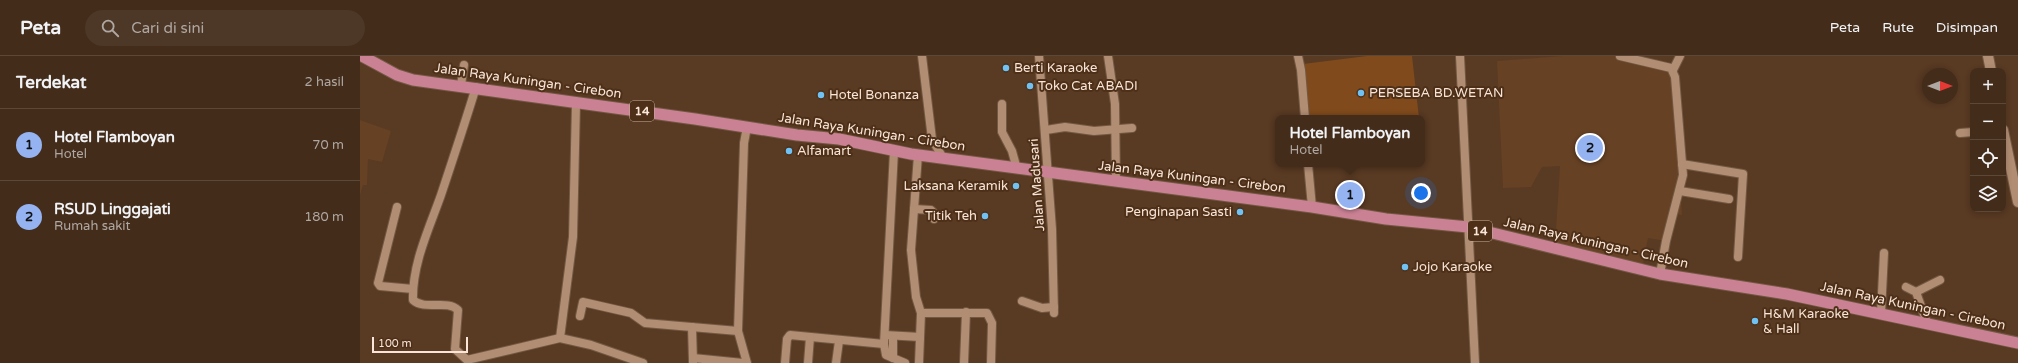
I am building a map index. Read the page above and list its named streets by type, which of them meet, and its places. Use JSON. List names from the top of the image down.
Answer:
{
  "streets": {
    "highway": ["Jalan Raya Kuningan - Cirebon", "14"],
    "street": ["Jalan Madusari"]
  },
  "crossings": [
    ["Jalan Raya Kuningan - Cirebon", "Jalan Madusari"]
  ],
  "places": [
    "Berti Karaoke",
    "Toko Cat ABADI",
    "PERSEBA BD.WETAN",
    "Hotel Bonanza",
    "Alfamart",
    "Laksana Keramik",
    "Penginapan Sasti",
    "Titik Teh",
    "Jojo Karaoke",
    "H&M Karaoke & Hall"
  ],
  "scale_bar": "100 m",
  "north": "right",
  "page": {
    "header": "Peta",
    "search": "Cari di sini",
    "nav": ["Peta", "Rute", "Disimpan"],
    "heading": ["Terdekat", "2 hasil"],
    "map_buttons": ["+", "−"],
    "list": [
      {
        "mark": "1",
        "name": "Hotel Flamboyan",
        "note": "Hotel",
        "value": "70 m"
      },
      {
        "mark": "2",
        "name": "RSUD Linggajati",
        "note": "Rumah sakit",
        "value": "180 m"
      }
    ],
    "popup": ["Hotel Flamboyan", "Hotel"],
    "pins": ["2", "1"],
    "scale": "100 m"
  }
}
